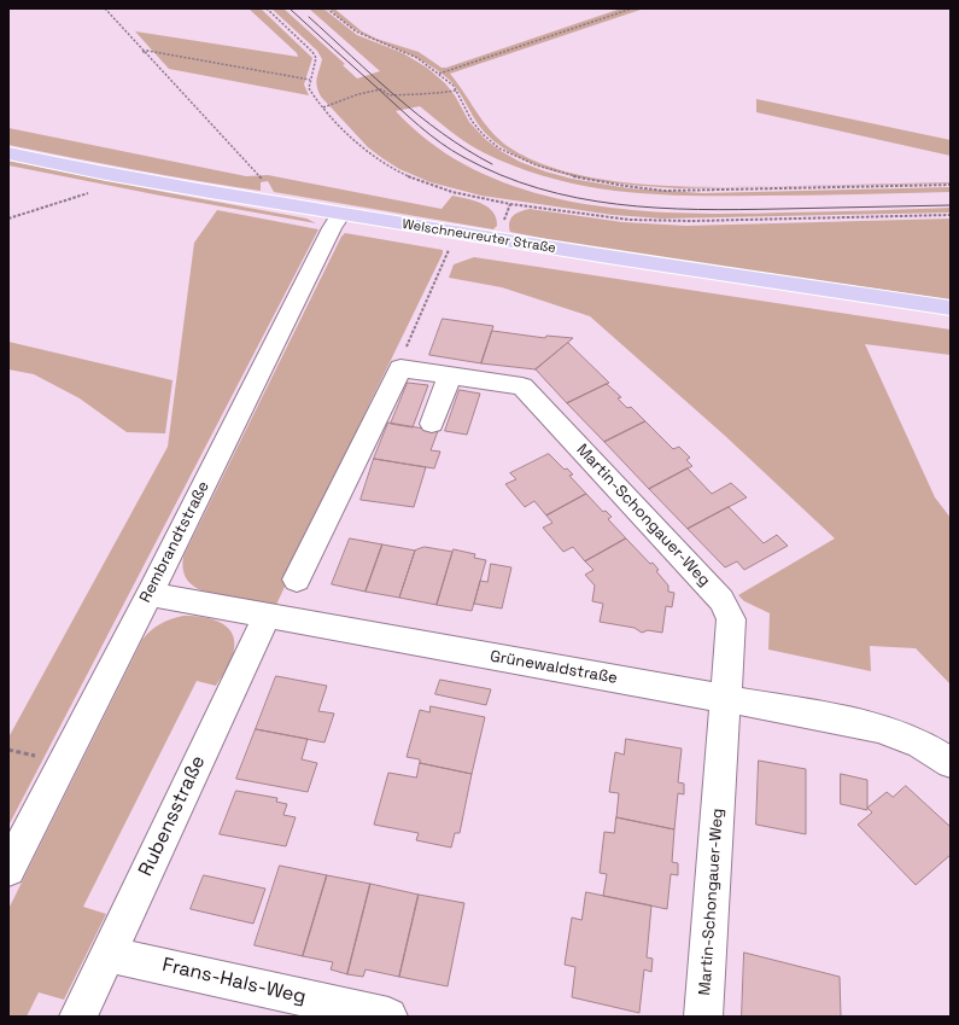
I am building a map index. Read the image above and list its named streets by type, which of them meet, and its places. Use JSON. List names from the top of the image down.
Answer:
{
  "streets": {
    "main road": ["Welschneureuter Straße"],
    "street": [
      "Martin-Schongauer-Weg",
      "Rembrandtstraße",
      "Grünewaldstraße",
      "Rubensstraße",
      "Frans-Hals-Weg"
    ]
  },
  "crossings": [
    ["Welschneureuter Straße", "Rembrandtstraße"],
    ["Martin-Schongauer-Weg", "Grünewaldstraße"],
    ["Rembrandtstraße", "Grünewaldstraße"],
    ["Grünewaldstraße", "Rubensstraße"],
    ["Rubensstraße", "Frans-Hals-Weg"]
  ]
}
